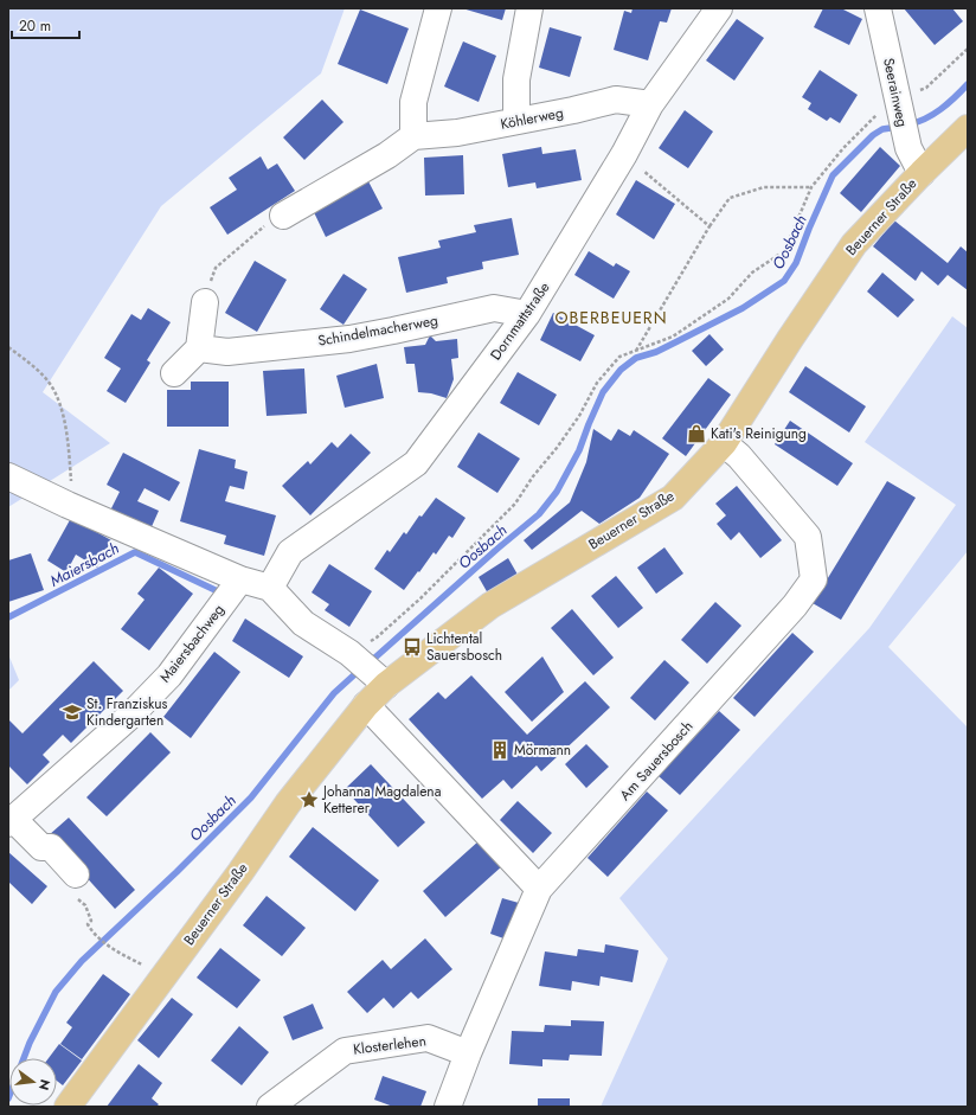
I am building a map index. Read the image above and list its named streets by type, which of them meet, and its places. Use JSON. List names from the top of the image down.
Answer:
{
  "streets": {
    "main road": ["Beuerner Straße"],
    "street": [
      "Seerainweg",
      "Köhlerweg",
      "Dornmattstraße",
      "Schindelmacherweg",
      "Maiersbachweg",
      "Am Sauersbosch",
      "Klosterlehen"
    ]
  },
  "crossings": [
    ["Seerainweg", "Beuerner Straße"],
    ["Köhlerweg", "Dornmattstraße"],
    ["Beuerner Straße", "Am Sauersbosch"],
    ["Dornmattstraße", "Schindelmacherweg"],
    ["Am Sauersbosch", "Klosterlehen"]
  ],
  "districts": ["OBERBEUERN"],
  "water": ["Oosbach", "Maiersbach"],
  "places": {
    "shop": ["Kati's Reinigung"],
    "bus stop": ["Lichtental Sauersbosch"],
    "school or university": ["St. Franziskus Kindergarten"],
    "building": ["Mörmann"],
    "place": ["Johanna Magdalena Ketterer"]
  },
  "scale_bar": "20 m",
  "north": "right"
}
